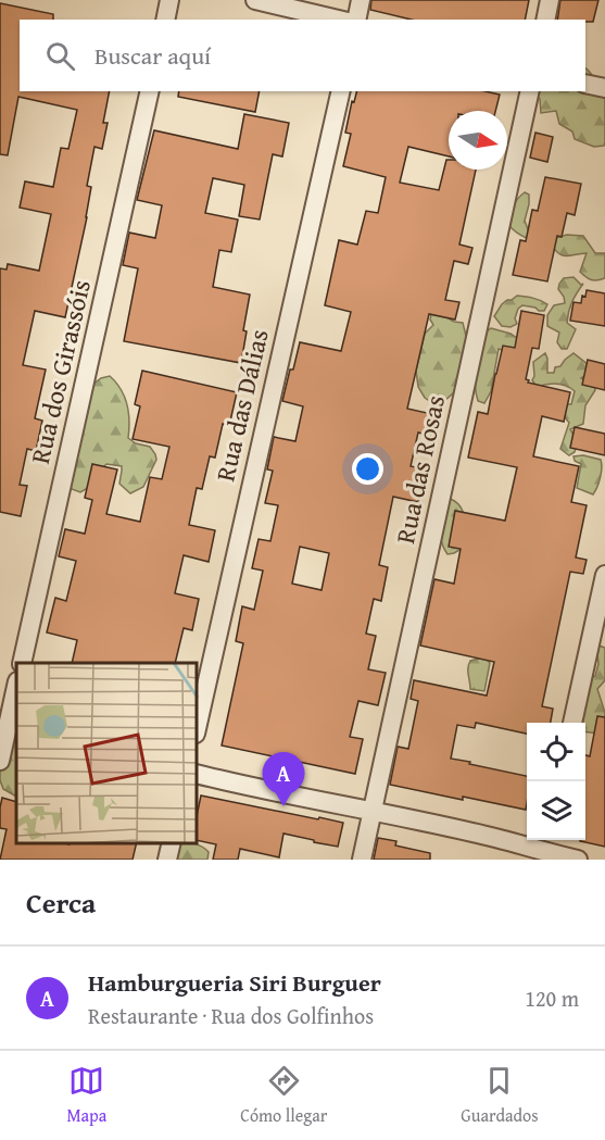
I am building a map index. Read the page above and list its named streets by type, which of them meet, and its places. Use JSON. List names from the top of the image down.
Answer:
{
  "streets": {
    "street": ["Rua dos Girassóis", "Rua das Dálias", "Rua das Rosas"]
  },
  "north": "right",
  "page": {
    "search": "Buscar aquí",
    "pins": "A",
    "heading": "Cerca",
    "list": [
      {
        "mark": "A",
        "name": "Hamburgueria Siri Burguer",
        "note": "Restaurante · Rua dos Golfinhos",
        "value": "120 m"
      }
    ],
    "nav": ["Mapa", "Cómo llegar", "Guardados"]
  }
}
